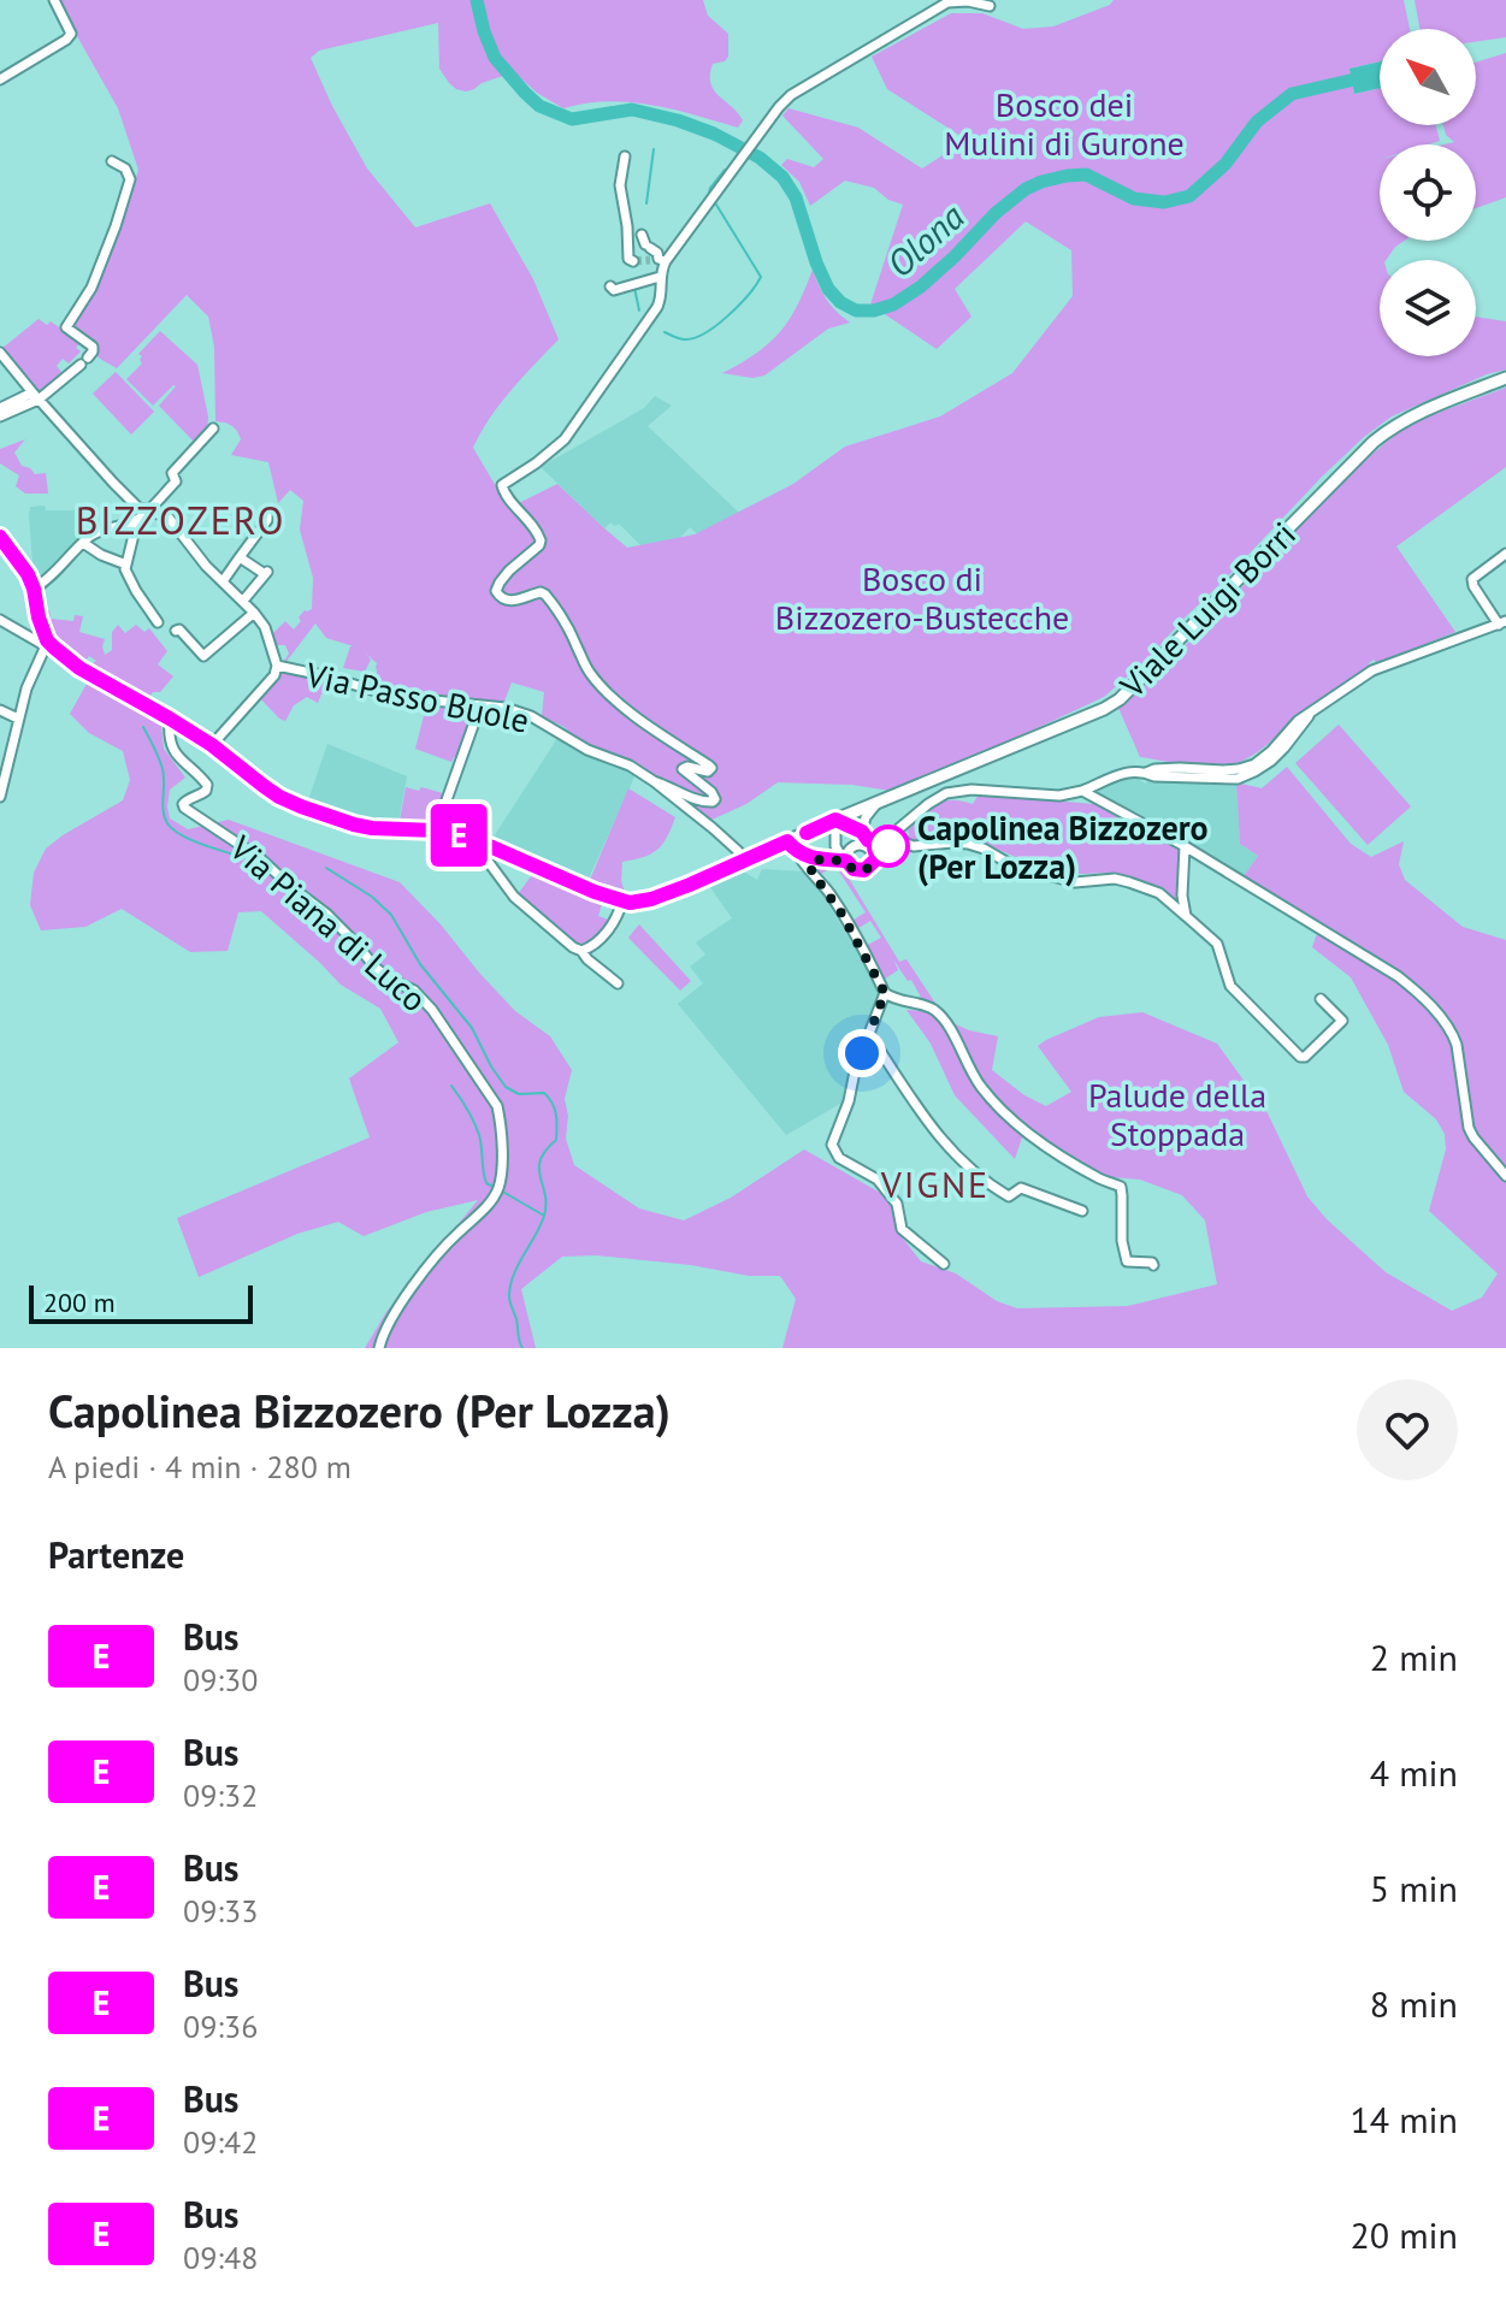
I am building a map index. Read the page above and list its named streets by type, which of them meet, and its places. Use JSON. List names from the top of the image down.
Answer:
{
  "streets": {
    "main road": ["Viale Luigi Borri"],
    "street": ["Via Passo Buole", "Via Piana di Luco"]
  },
  "crossings": [
    ["Viale Luigi Borri", "Via Passo Buole"]
  ],
  "districts": ["BIZZOZERO", "VIGNE"],
  "water": ["Olona"],
  "parks": ["Bosco dei Mulini di Gurone", "Bosco di Bizzozero-Bustecche", "Palude della Stoppada"],
  "places": ["Capolinea Bizzozero (Per Lozza)"],
  "lines": ["bus line E"],
  "scale_bar": "200 m",
  "north": "top left",
  "page": {
    "on_map": "E",
    "scale": "200 m",
    "heading": [
      ["Capolinea Bizzozero (Per Lozza)", "A piedi · 4 min · 280 m"],
      "Partenze"
    ],
    "list": [
      {
        "mark": "E",
        "name": "Bus",
        "note": "09:30",
        "value": "2 min"
      },
      {
        "mark": "E",
        "name": "Bus",
        "note": "09:32",
        "value": "4 min"
      },
      {
        "mark": "E",
        "name": "Bus",
        "note": "09:33",
        "value": "5 min"
      },
      {
        "mark": "E",
        "name": "Bus",
        "note": "09:36",
        "value": "8 min"
      },
      {
        "mark": "E",
        "name": "Bus",
        "note": "09:42",
        "value": "14 min"
      },
      {
        "mark": "E",
        "name": "Bus",
        "note": "09:48",
        "value": "20 min"
      }
    ]
  }
}
